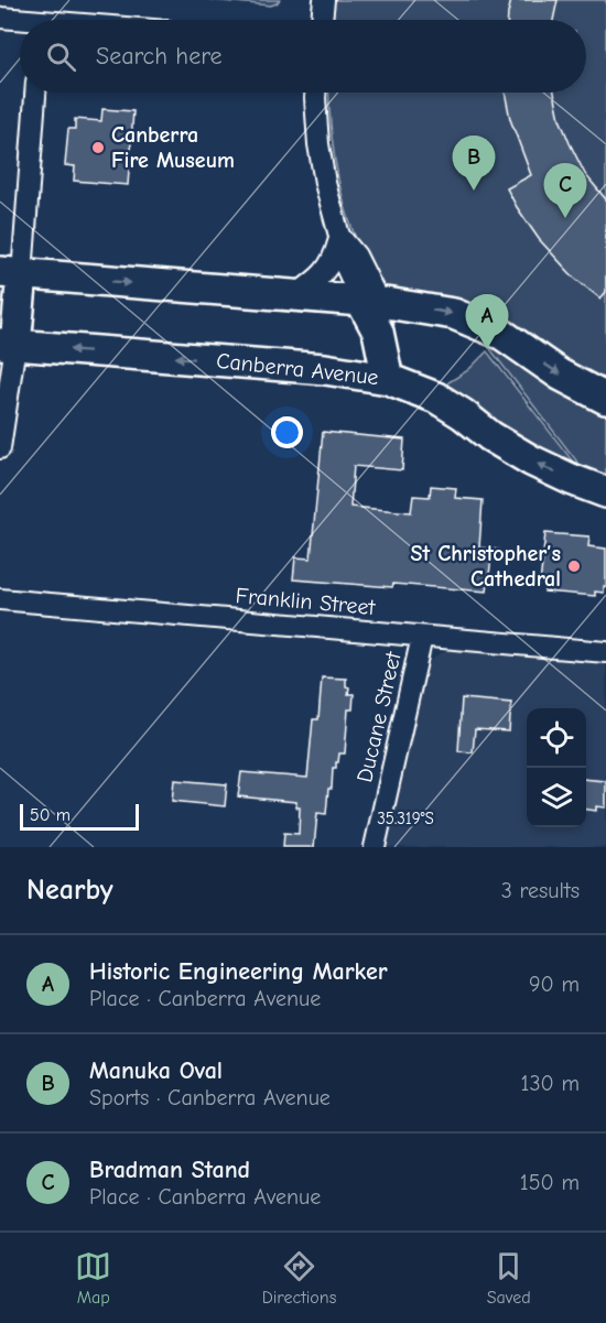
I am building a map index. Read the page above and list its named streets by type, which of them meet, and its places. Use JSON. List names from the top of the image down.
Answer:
{
  "streets": {
    "highway": ["Canberra Avenue"],
    "street": ["Franklin Street", "Ducane Street"]
  },
  "crossings": [
    ["Franklin Street", "Ducane Street"]
  ],
  "places": ["Canberra Fire Museum", "St Christopher’s Cathedral"],
  "scale_bar": "50 m",
  "page": {
    "search": "Search here",
    "pins": ["B", "C", "A"],
    "scale": "50 m",
    "heading": ["Nearby", "3 results"],
    "list": [
      {
        "mark": "A",
        "name": "Historic Engineering Marker",
        "note": "Place · Canberra Avenue",
        "value": "90 m"
      },
      {
        "mark": "B",
        "name": "Manuka Oval",
        "note": "Sports · Canberra Avenue",
        "value": "130 m"
      },
      {
        "mark": "C",
        "name": "Bradman Stand",
        "note": "Place · Canberra Avenue",
        "value": "150 m"
      }
    ],
    "nav": ["Map", "Directions", "Saved"]
  },
  "coordinates": ["35.319°S"]
}
